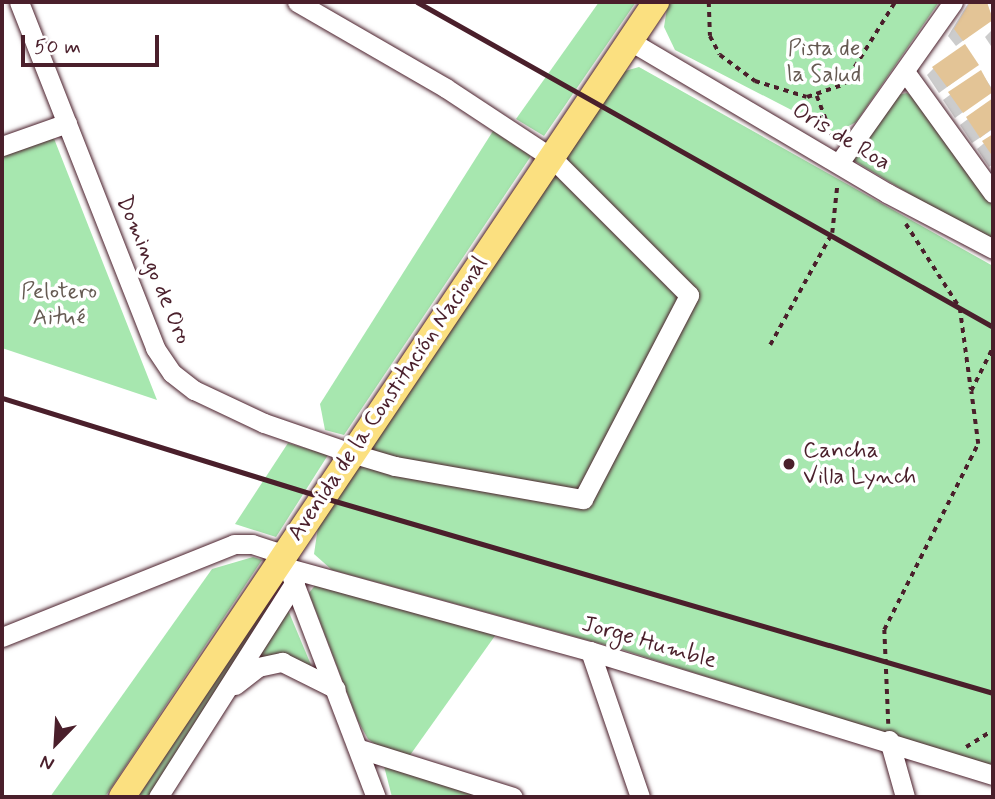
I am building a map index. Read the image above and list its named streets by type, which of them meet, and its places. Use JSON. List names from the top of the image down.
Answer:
{
  "streets": {
    "main road": ["Avenida de la Constitución Nacional"],
    "street": ["Oris de Roa", "Domingo de Oro", "Jorge Humble"]
  },
  "crossings": [
    ["Oris de Roa", "Avenida de la Constitución Nacional"],
    ["Domingo de Oro", "Avenida de la Constitución Nacional"],
    ["Avenida de la Constitución Nacional", "Jorge Humble"]
  ],
  "parks": ["Pista de la Salud", "Pelotero Aitué"],
  "places": ["Cancha Villa Lynch"],
  "scale_bar": "50 m",
  "north": "bottom left"
}
